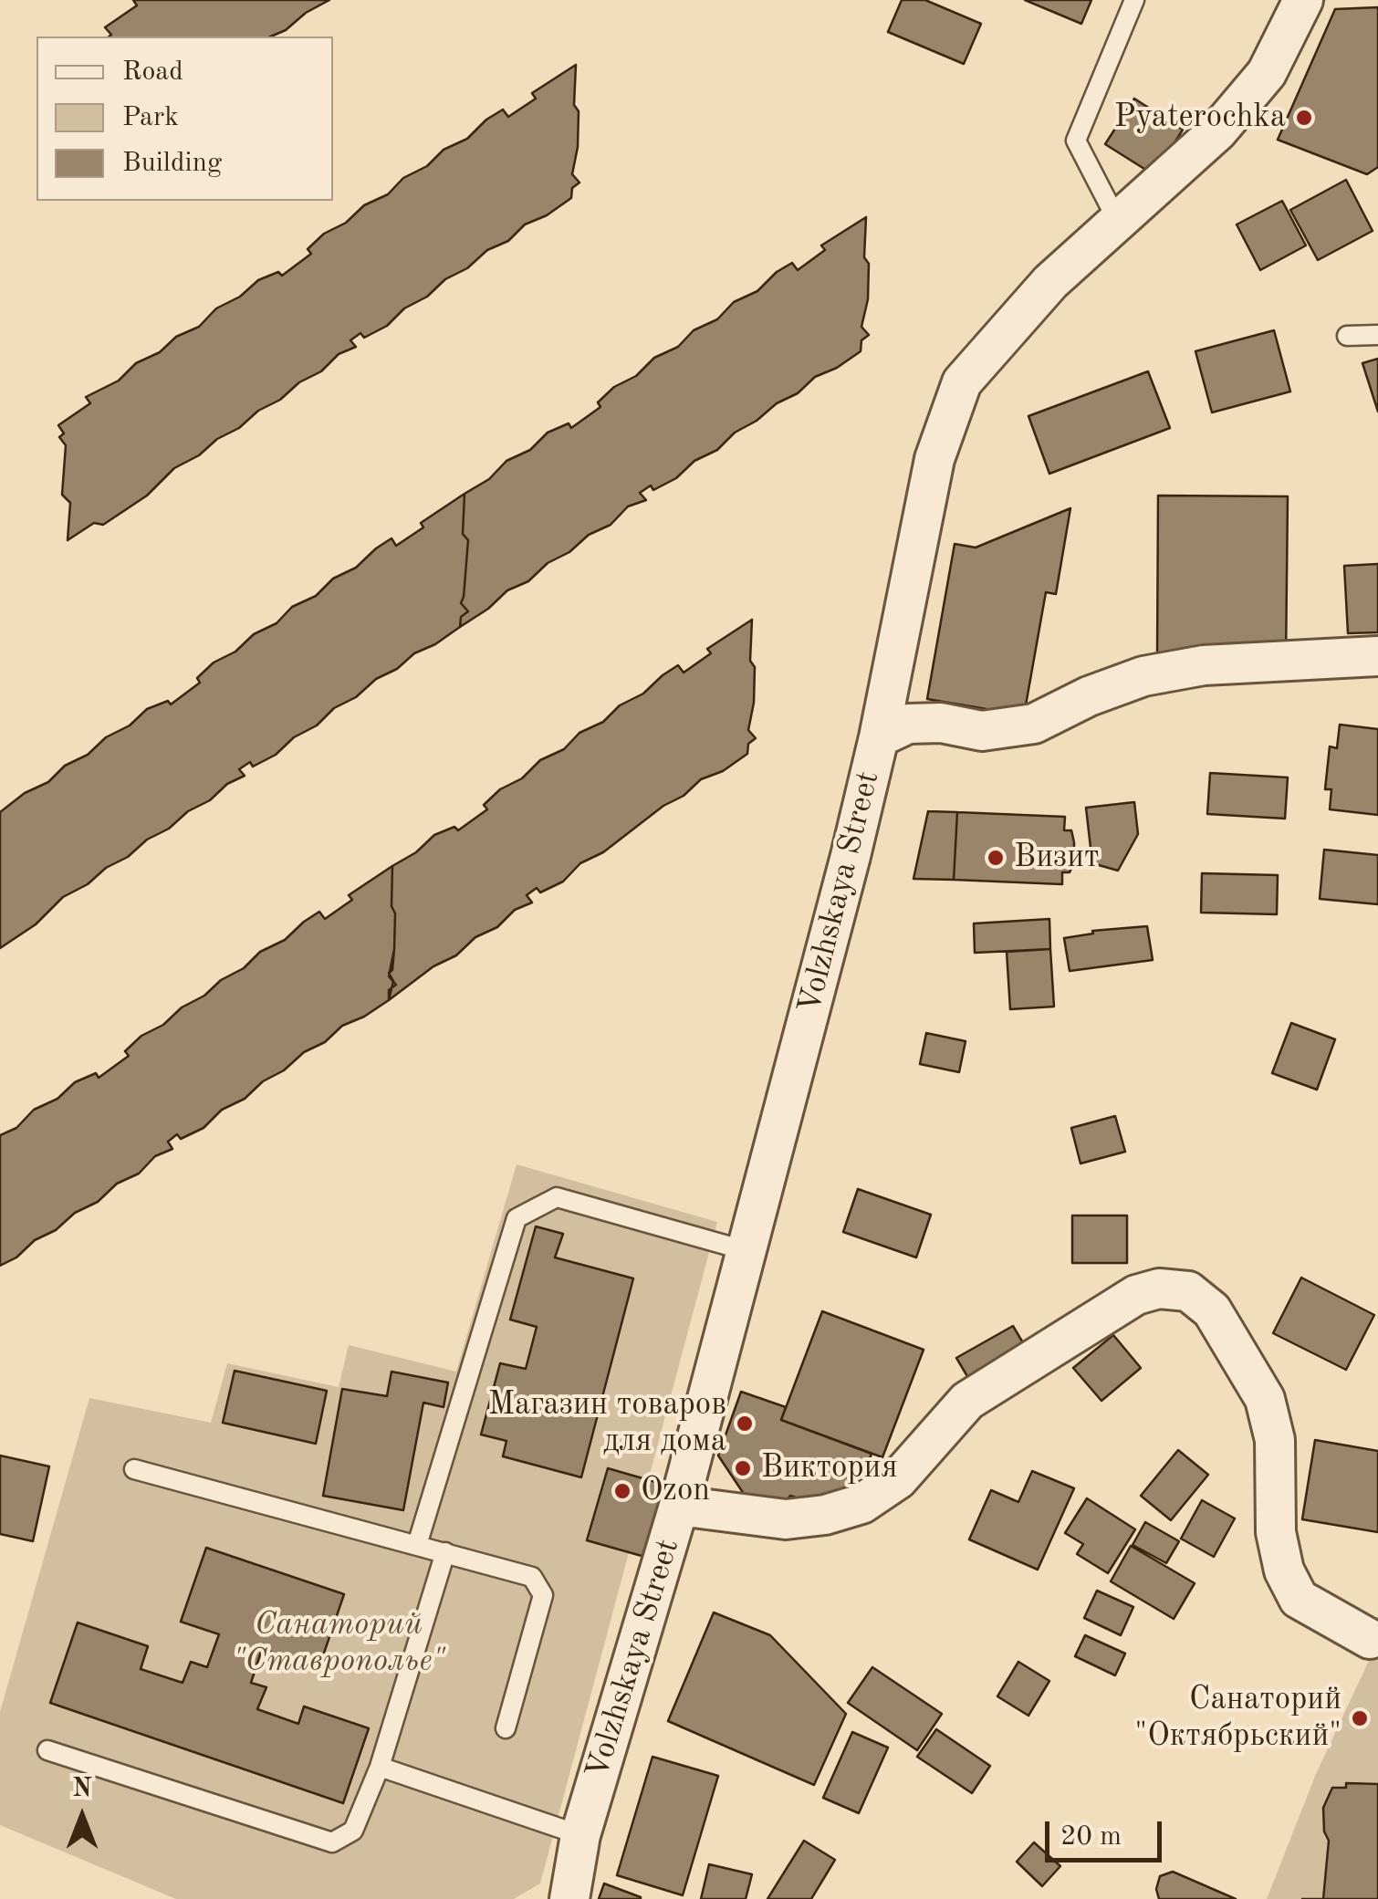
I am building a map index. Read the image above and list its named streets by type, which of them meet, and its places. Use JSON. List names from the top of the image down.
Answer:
{
  "streets": {
    "street": ["Volzhskaya Street"]
  },
  "parks": ["Санаторий \"Ставрополье\""],
  "places": [
    "Pyaterochka",
    "Визит",
    "Магазин товаров для дома",
    "Виктория",
    "Ozon",
    "Санаторий \"Октябрьский\""
  ],
  "legend": ["Road", "Park", "Building"],
  "scale_bar": "20 m",
  "north": "top"
}
